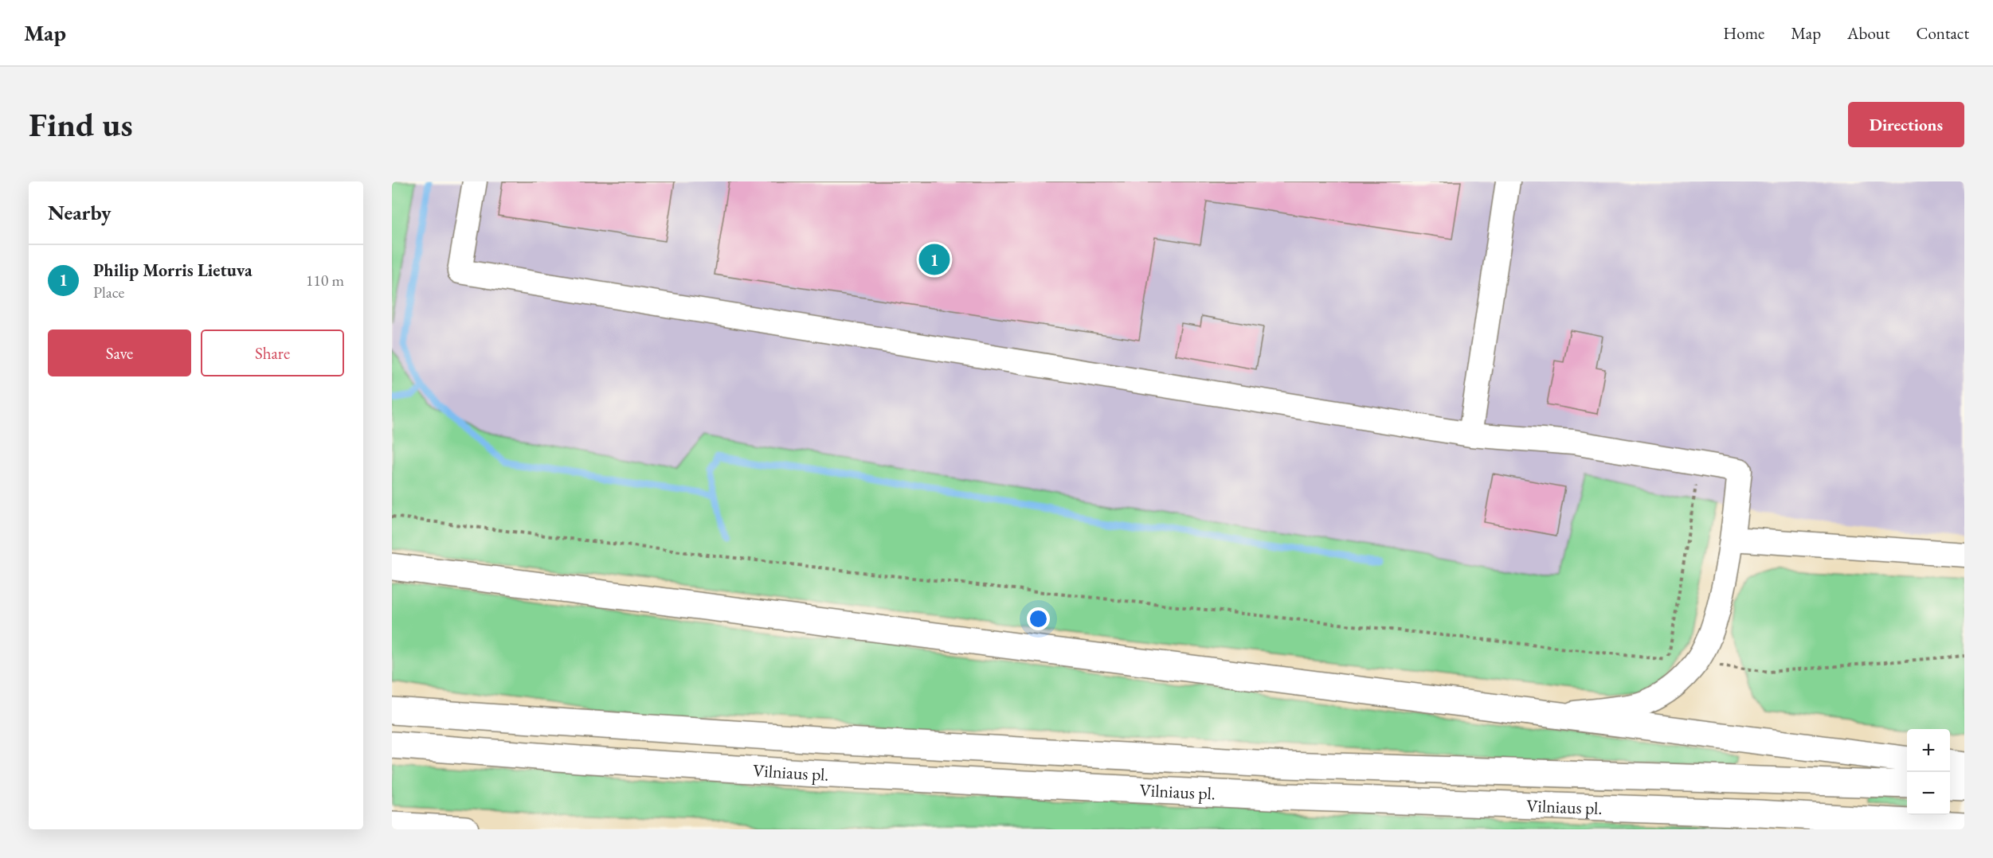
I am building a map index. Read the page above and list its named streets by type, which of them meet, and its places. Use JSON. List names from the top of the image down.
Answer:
{
  "streets": {
    "highway": ["Vilniaus pl."]
  },
  "page": {
    "header": "Map",
    "nav": [
      "Home",
      "Map",
      "About",
      "Contact"
    ],
    "buttons": [
      "Directions",
      ["Save", "Share"]
    ],
    "title": "Find us",
    "heading": "Nearby",
    "pins": "1",
    "list": [
      {
        "mark": "1",
        "name": "Philip Morris Lietuva",
        "note": "Place",
        "value": "110 m"
      }
    ],
    "map_buttons": ["+", "−"]
  }
}
